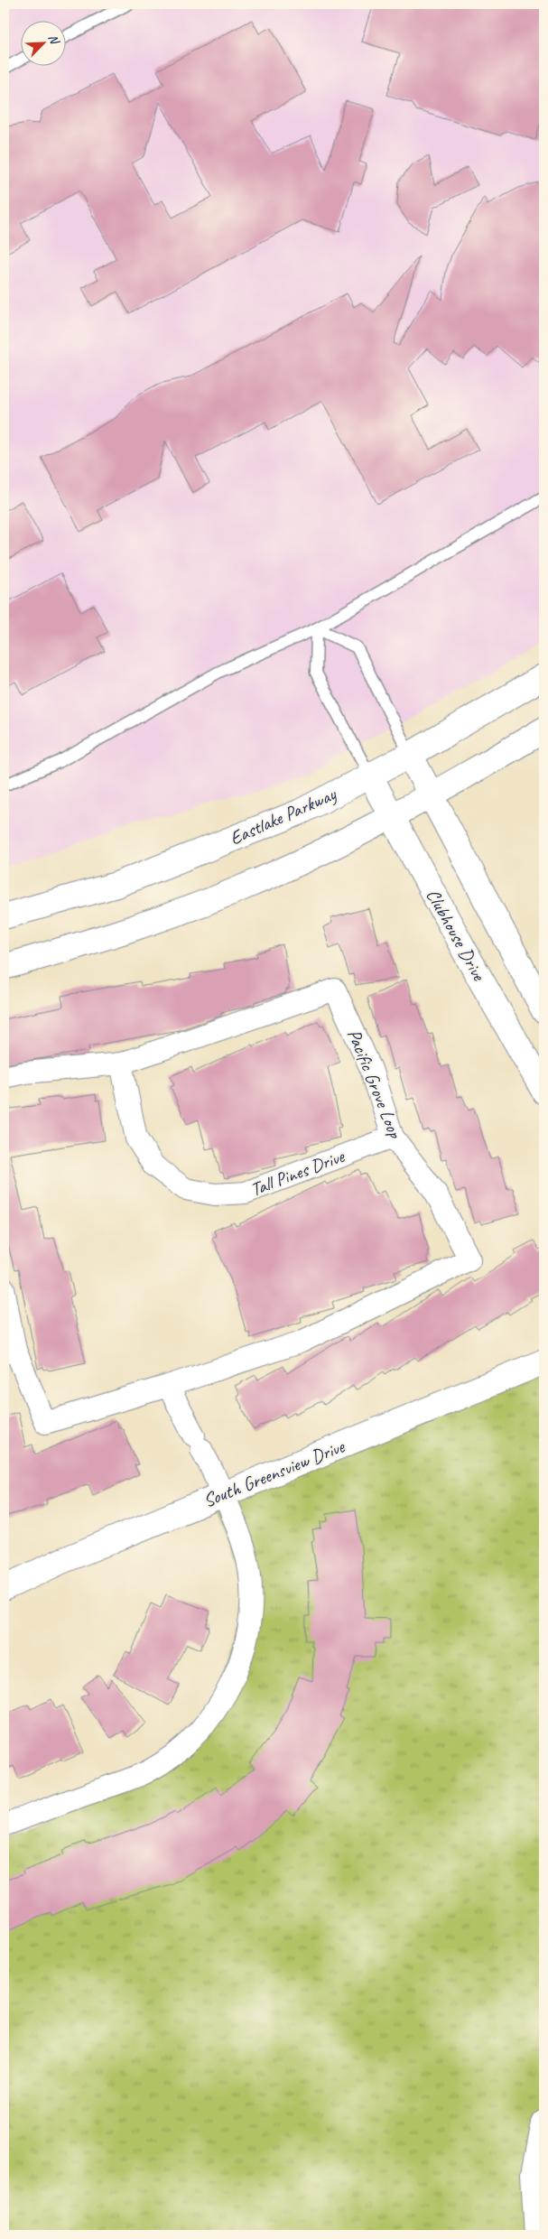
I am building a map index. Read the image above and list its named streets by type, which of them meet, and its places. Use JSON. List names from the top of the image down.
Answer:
{
  "streets": {
    "street": [
      "Eastlake Parkway",
      "Clubhouse Drive",
      "Pacific Grove Loop",
      "Tall Pines Drive",
      "South Greensview Drive"
    ]
  },
  "crossings": [
    ["Eastlake Parkway", "Clubhouse Drive"],
    ["Pacific Grove Loop", "Tall Pines Drive"]
  ],
  "north": "top right"
}
